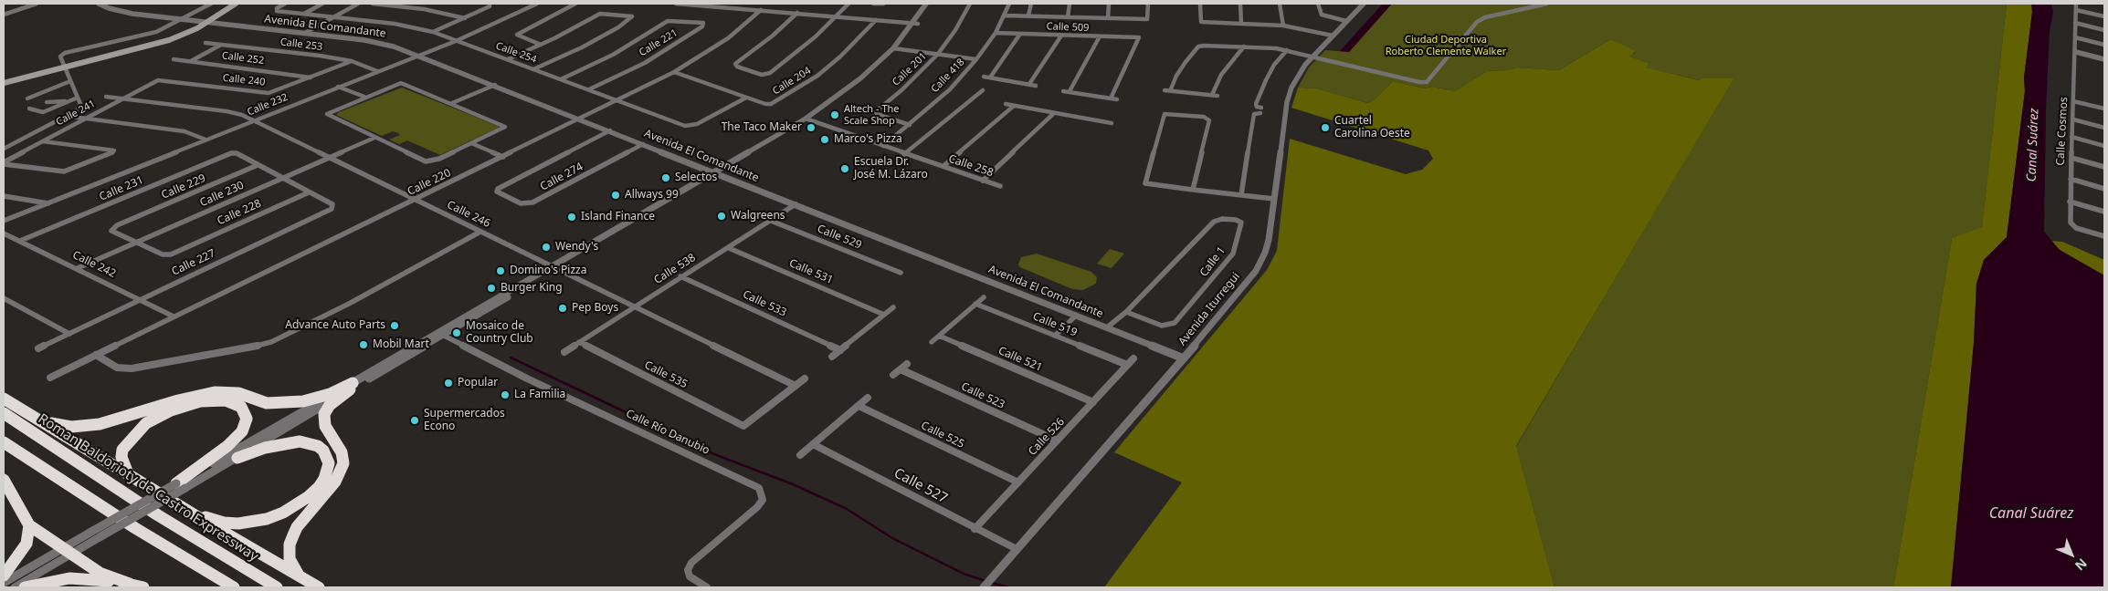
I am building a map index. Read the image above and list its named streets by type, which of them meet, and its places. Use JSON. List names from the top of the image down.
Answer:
{
  "streets": {
    "highway": ["Roman Baldorioty de Castro Expressway"],
    "street": [
      "Avenida El Comandante",
      "Calle 509",
      "Calle 221",
      "Calle 253",
      "Calle 254",
      "Calle 252",
      "Calle 201",
      "Calle 418",
      "Calle 240",
      "Calle 204",
      "Calle 232",
      "Calle 241",
      "Calle Cosmos",
      "Calle 258",
      "Calle 274",
      "Calle 220",
      "Calle 229",
      "Calle 231",
      "Calle 230",
      "Calle 228",
      "Calle 246",
      "Calle 529",
      "Calle 1",
      "Calle 227",
      "Calle 242",
      "Calle 538",
      "Calle 531",
      "Calle 533",
      "Avenida Iturregui",
      "Calle 519",
      "Calle 521",
      "Calle 535",
      "Calle 523",
      "Calle Río Danubio",
      "Calle 525",
      "Calle 526",
      "Calle 527"
    ]
  },
  "crossings": [
    ["Avenida El Comandante", "Calle 232"],
    ["Avenida El Comandante", "Calle 274"],
    ["Avenida El Comandante", "Calle 220"],
    ["Avenida El Comandante", "Calle 1"],
    ["Avenida El Comandante", "Calle 538"],
    ["Avenida El Comandante", "Avenida Iturregui"],
    ["Calle 509", "Calle 418"],
    ["Calle 221", "Calle 254"],
    ["Calle 253", "Calle 240"],
    ["Calle 253", "Calle 232"],
    ["Calle 254", "Calle 204"],
    ["Calle 254", "Calle 232"],
    ["Calle 254", "Calle 220"],
    ["Calle 252", "Calle 240"],
    ["Calle 201", "Calle 418"],
    ["Calle 418", "Calle 258"],
    ["Calle 240", "Calle 241"],
    ["Calle 204", "Calle 220"],
    ["Calle 232", "Calle 246"],
    ["Calle 241", "Calle 246"],
    ["Calle 220", "Calle 246"],
    ["Calle 220", "Calle 242"],
    ["Calle 229", "Calle 231"],
    ["Calle 231", "Calle 242"],
    ["Calle 230", "Calle 228"],
    ["Calle 230", "Calle 246"],
    ["Calle 230", "Calle 242"],
    ["Calle 228", "Calle 227"],
    ["Calle 246", "Calle 538"],
    ["Calle 246", "Calle 535"],
    ["Calle 529", "Calle 538"],
    ["Calle 227", "Calle 242"],
    ["Calle 538", "Calle 531"],
    ["Calle 538", "Calle 533"],
    ["Calle 538", "Calle 535"],
    ["Avenida Iturregui", "Calle 527"],
    ["Calle 519", "Calle 526"],
    ["Calle 521", "Calle 526"],
    ["Calle 523", "Calle 526"],
    ["Calle 525", "Calle 526"],
    ["Calle 526", "Calle 527"]
  ],
  "water": ["Canal Suárez"],
  "parks": ["Ciudad Deportiva Roberto Clemente Walker"],
  "places": [
    "Altech - The Scale Shop",
    "The Taco Maker",
    "Cuartel Carolina Oeste",
    "Marco's Pizza",
    "Escuela Dr. José M. Lázaro",
    "Selectos",
    "Allways 99",
    "Walgreens",
    "Island Finance",
    "Wendy's",
    "Domino's Pizza",
    "Burger King",
    "Pep Boys",
    "Advance Auto Parts",
    "Mosaico de Country Club",
    "Mobil Mart",
    "Popular",
    "La Familia",
    "Supermercados Econo"
  ],
  "north": "bottom right"
}
